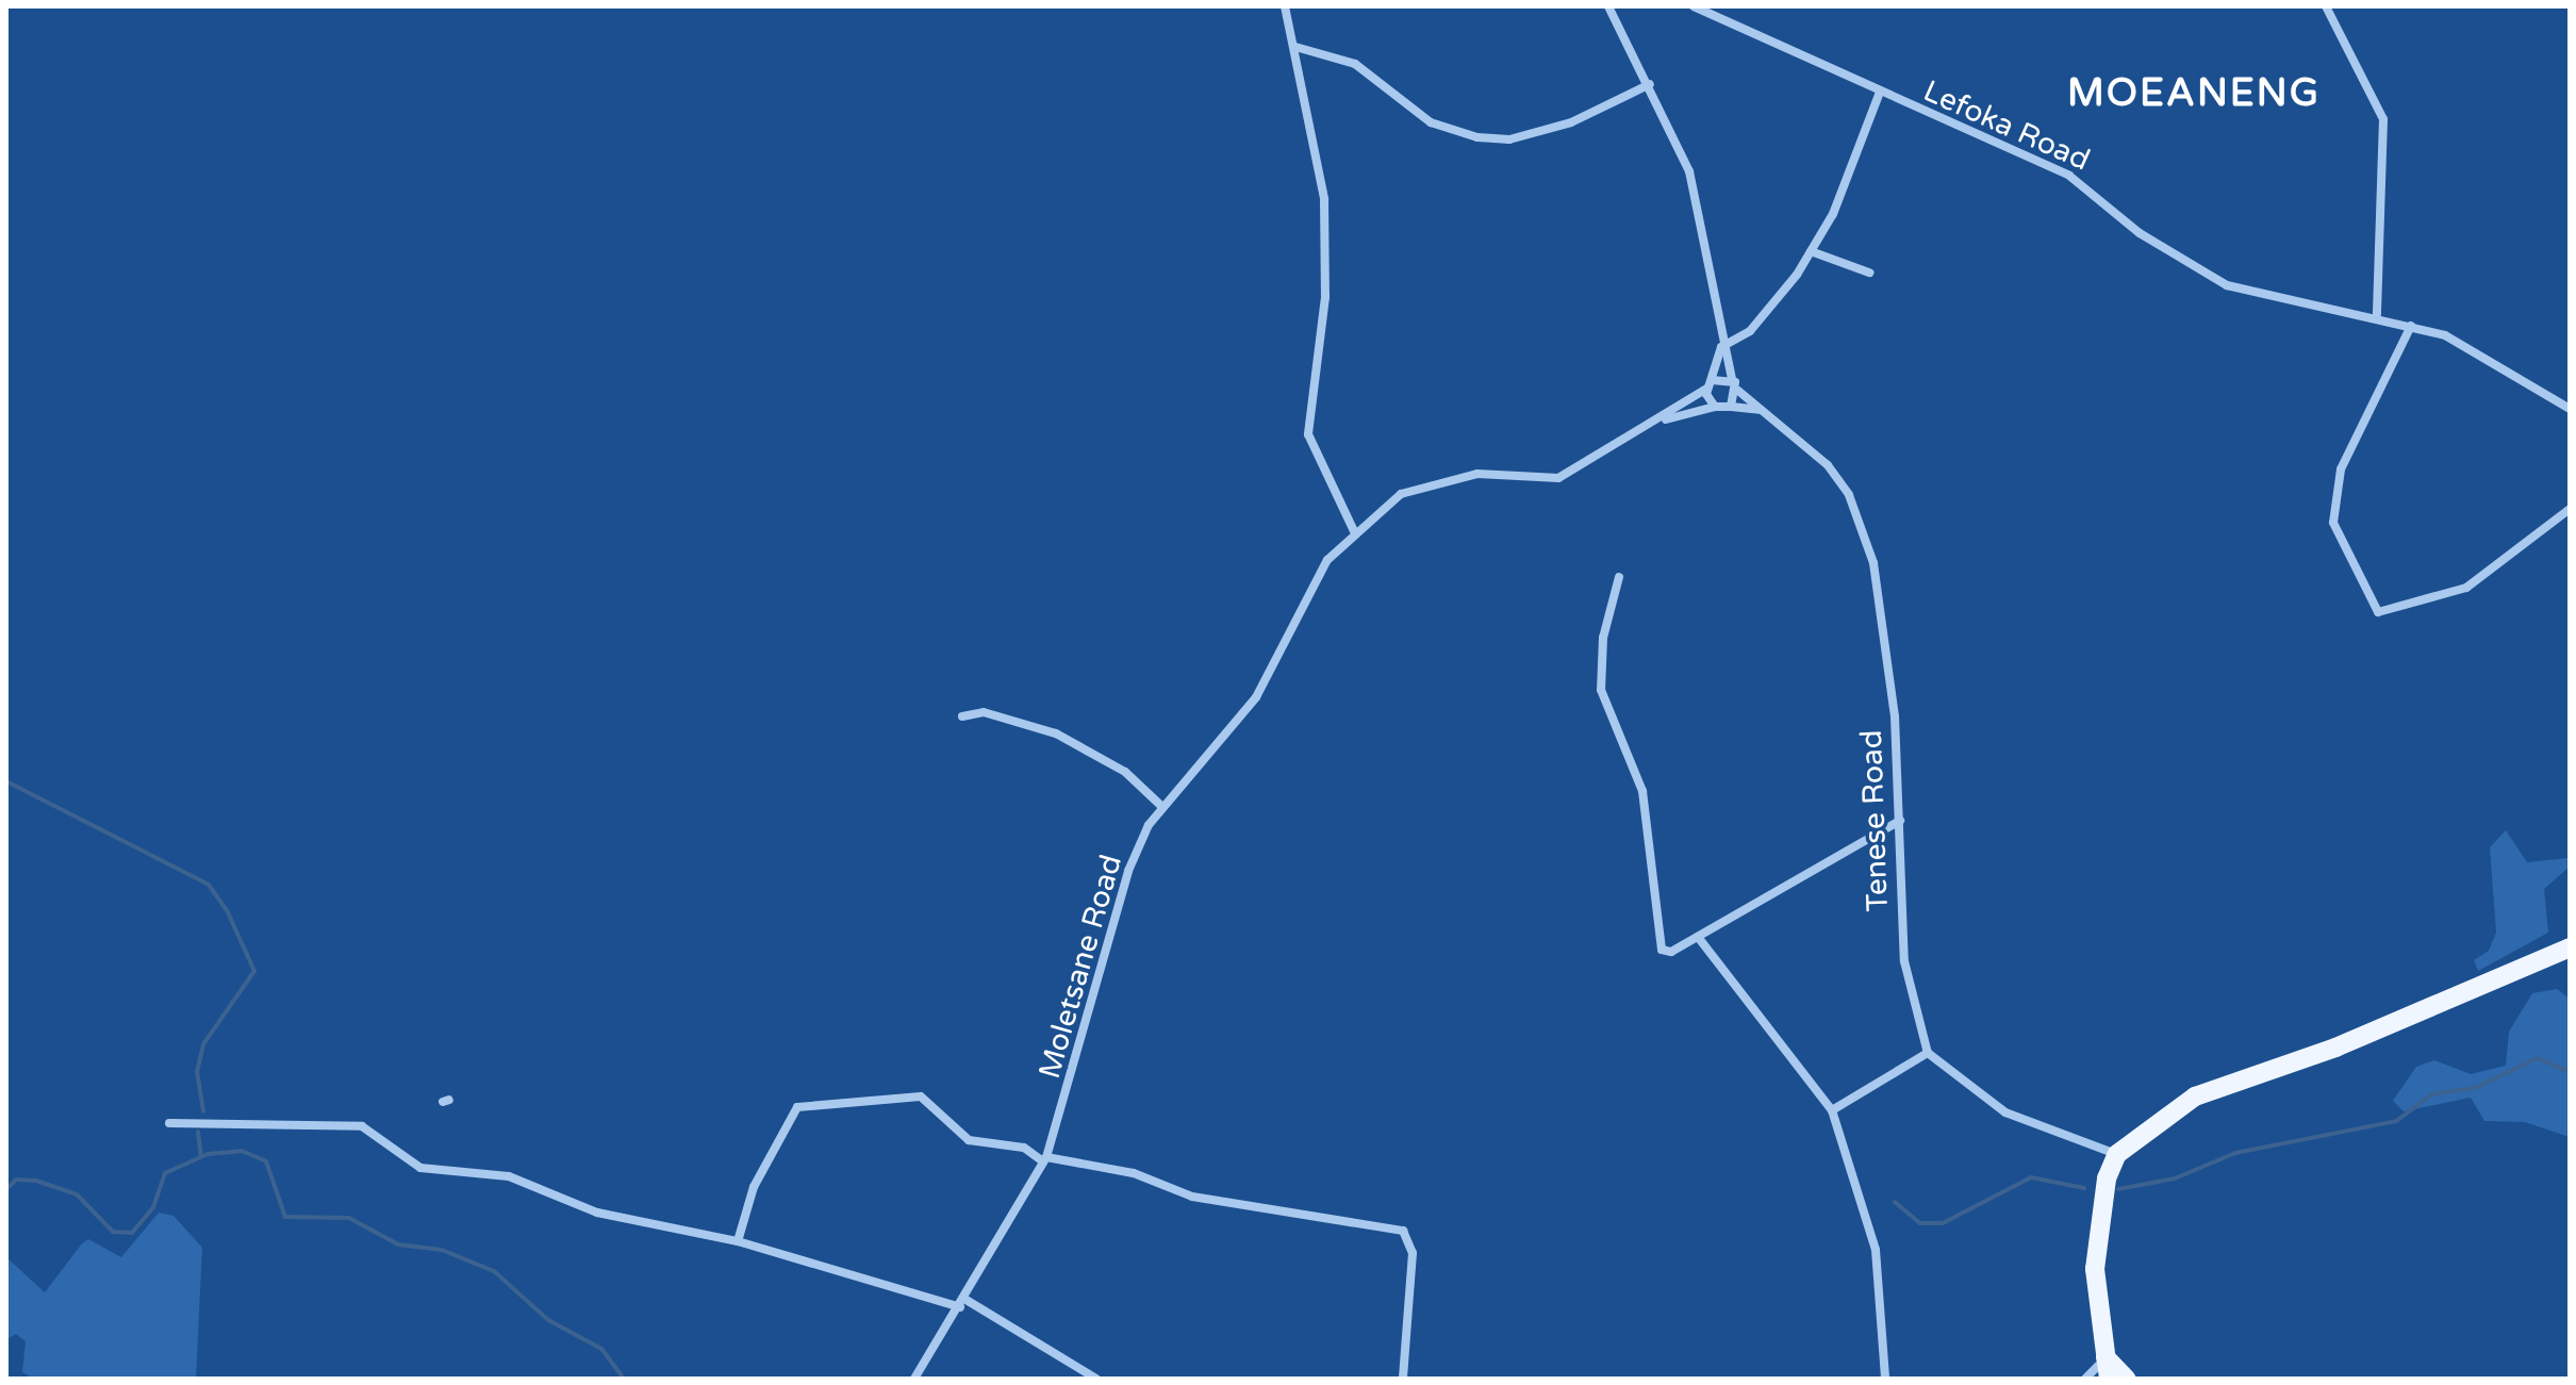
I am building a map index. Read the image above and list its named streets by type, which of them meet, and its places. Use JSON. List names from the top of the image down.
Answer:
{
  "streets": {
    "street": ["Lefoka Road", "Tenese Road", "Moletsane Road"]
  },
  "districts": ["MOEANENG"]
}
